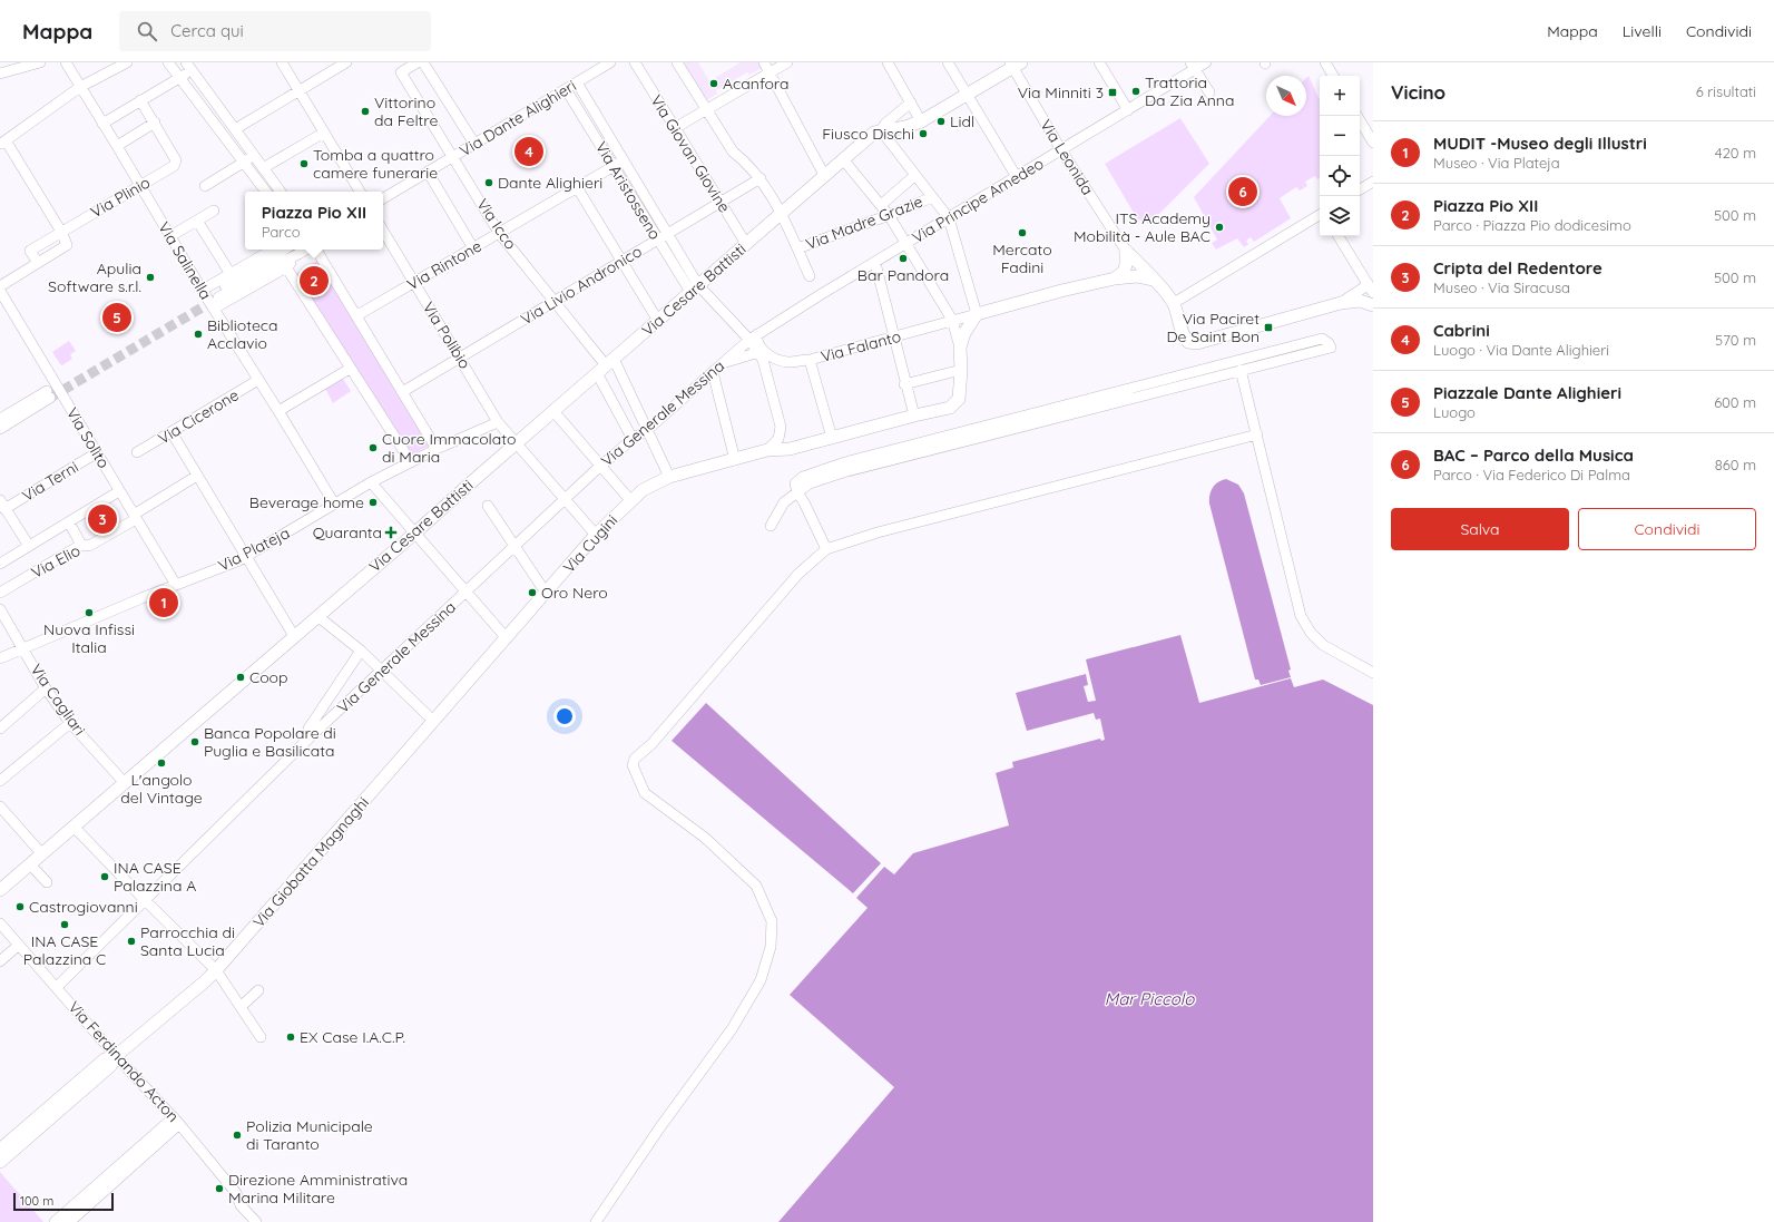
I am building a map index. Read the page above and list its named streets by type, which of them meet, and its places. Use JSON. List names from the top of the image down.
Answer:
{
  "streets": {
    "main road": [
      "Via Cesare Battisti",
      "Via Falanto",
      "Via Cugini",
      "Via Giobatta Magnaghi"
    ],
    "street": [
      "Via Dante Alighieri",
      "Via Giovan Giovine",
      "Via Leonida",
      "Via Aristosseno",
      "Via Plinio",
      "Via Principe Amedeo",
      "Via Madre Grazie",
      "Via Icco",
      "Via Salinella",
      "Via Rintone",
      "Via Livio Andronico",
      "Via Polibio",
      "Via Generale Messina",
      "Via Cicerone",
      "Via Solìto",
      "Via Terni",
      "Via Plateja",
      "Via Elio",
      "Via Cagliari",
      "Via Ferdinando Acton"
    ]
  },
  "crossings": [
    ["Via Dante Alighieri", "Via Aristosseno"],
    ["Via Dante Alighieri", "Via Icco"],
    ["Via Giovan Giovine", "Via Livio Andronico"],
    ["Via Giovan Giovine", "Via Cesare Battisti"],
    ["Via Leonida", "Via Principe Amedeo"],
    ["Via Aristosseno", "Via Rintone"],
    ["Via Aristosseno", "Via Livio Andronico"],
    ["Via Aristosseno", "Via Cesare Battisti"],
    ["Via Plinio", "Via Salinella"],
    ["Via Principe Amedeo", "Via Generale Messina"],
    ["Via Icco", "Via Rintone"],
    ["Via Icco", "Via Livio Andronico"],
    ["Via Icco", "Via Cesare Battisti"],
    ["Via Salinella", "Via Cicerone"],
    ["Via Salinella", "Via Plateja"],
    ["Via Rintone", "Via Polibio"],
    ["Via Livio Andronico", "Via Polibio"],
    ["Via Cesare Battisti", "Via Polibio"],
    ["Via Cesare Battisti", "Via Cagliari"],
    ["Via Polibio", "Via Generale Messina"],
    ["Via Polibio", "Via Cugini"],
    ["Via Polibio", "Via Plateja"],
    ["Via Generale Messina", "Via Ferdinando Acton"],
    ["Via Solìto", "Via Terni"],
    ["Via Solìto", "Via Plateja"],
    ["Via Solìto", "Via Elio"],
    ["Via Cugini", "Via Giobatta Magnaghi"],
    ["Via Plateja", "Via Cagliari"],
    ["Via Giobatta Magnaghi", "Via Ferdinando Acton"]
  ],
  "water": ["Mar Piccolo"],
  "places": {
    "other": [
      "Acanfora",
      "Trattoria Da Zia Anna",
      "Vittorino da Feltre",
      "Lidl",
      "Fiusco Dischi",
      "Tomba a quattro camere funerarie",
      "Dante Alighieri",
      "ITS Academy Mobilità - Aule BAC",
      "Mercato Fadini",
      "Bar Pandora",
      "Apulia Software s.r.l.",
      "Biblioteca Acclavio",
      "Cuore Immacolato di Maria",
      "Beverage home",
      "Oro Nero",
      "Nuova Infissi Italia",
      "Coop",
      "Banca Popolare di Puglia e Basilicata",
      "L'angolo del Vintage",
      "INA CASE Palazzina A",
      "Castrogiovanni",
      "INA CASE Palazzina C",
      "Parrocchia di Santa Lucia",
      "EX Case I.A.C.P.",
      "Polizia Municipale di Taranto",
      "Direzione Amministrativa Marina Militare"
    ],
    "transit": ["Via Minniti 3", "Via Paciret De Saint Bon"],
    "health": ["Quaranta"]
  },
  "scale_bar": "100 m",
  "north": "bottom right",
  "page": {
    "header": "Mappa",
    "search": "Cerca qui",
    "nav": ["Mappa", "Livelli", "Condividi"],
    "heading": ["Vicino", "6 risultati"],
    "map_buttons": ["+", "−"],
    "list": [
      {
        "mark": "1",
        "name": "MUDIT -Museo degli Illustri",
        "note": "Museo · Via Plateja",
        "value": "420 m"
      },
      {
        "mark": "2",
        "name": "Piazza Pio XII",
        "note": "Parco · Piazza Pio dodicesimo",
        "value": "500 m"
      },
      {
        "mark": "3",
        "name": "Cripta del Redentore",
        "note": "Museo · Via Siracusa",
        "value": "500 m"
      },
      {
        "mark": "4",
        "name": "Cabrini",
        "note": "Luogo · Via Dante Alighieri",
        "value": "570 m"
      },
      {
        "mark": "5",
        "name": "Piazzale Dante Alighieri",
        "note": "Luogo",
        "value": "600 m"
      },
      {
        "mark": "6",
        "name": "BAC – Parco della Musica",
        "note": "Parco · Via Federico Di Palma",
        "value": "860 m"
      }
    ],
    "pins": [
      "4",
      "6",
      "2",
      "5",
      "3",
      "1"
    ],
    "popup": ["Piazza Pio XII", "Parco"],
    "buttons": ["Salva", "Condividi"],
    "scale": "100 m"
  }
}
